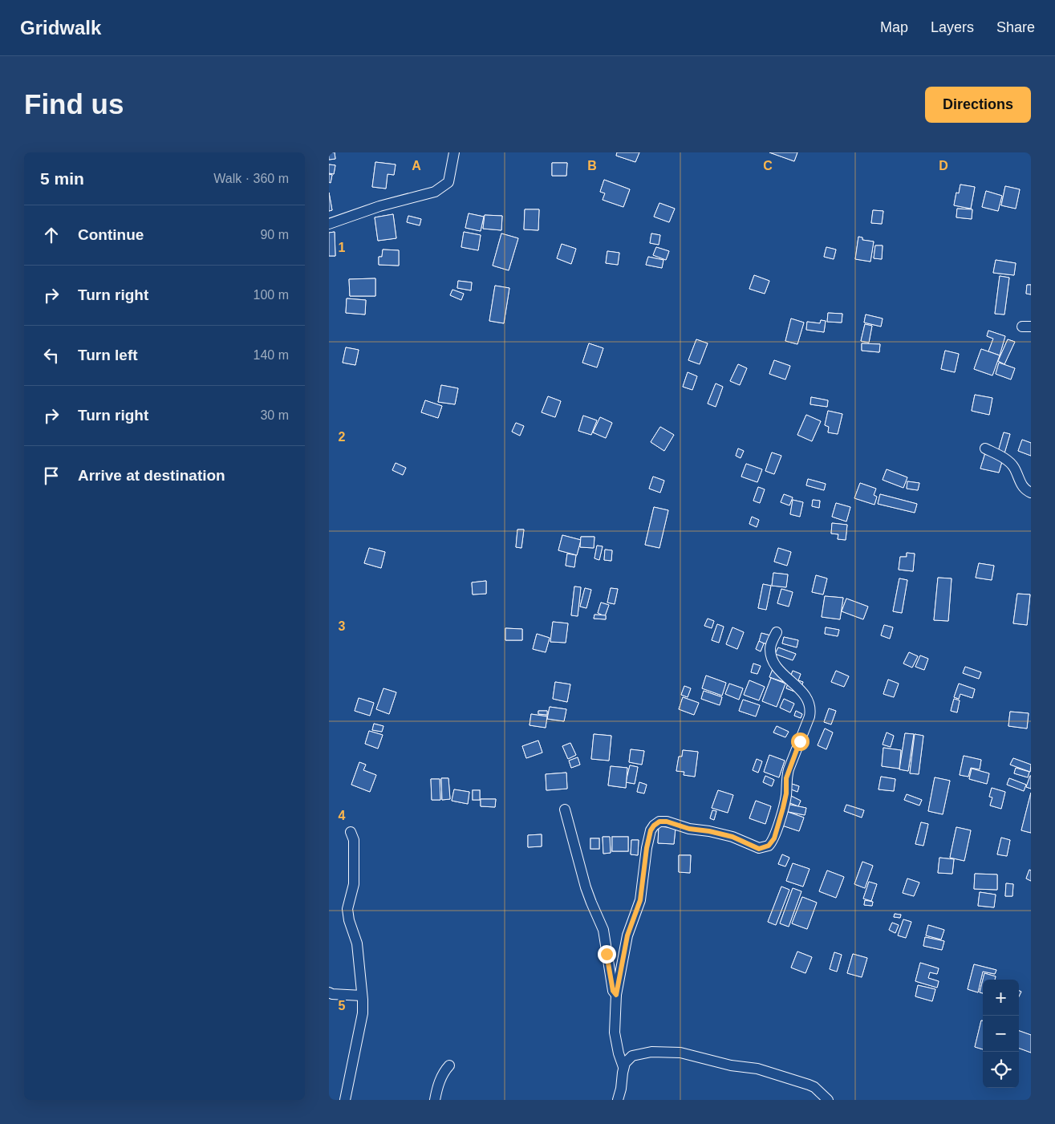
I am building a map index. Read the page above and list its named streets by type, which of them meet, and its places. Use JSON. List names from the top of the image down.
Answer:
{
  "page": {
    "header": "Gridwalk",
    "nav": ["Map", "Layers", "Share"],
    "buttons": "Directions",
    "title": "Find us",
    "heading": ["5 min", "Walk · 360 m"],
    "list": [
      ["Continue", "90 m"],
      ["Turn right", "100 m"],
      ["Turn left", "140 m"],
      ["Turn right", "30 m"],
      "Arrive at destination"
    ],
    "map_buttons": ["+", "−"]
  },
  "grid": {
    "columns": [
      "A",
      "B",
      "C",
      "D"
    ],
    "rows": [
      "1",
      "2",
      "3",
      "4",
      "5"
    ]
  }
}
